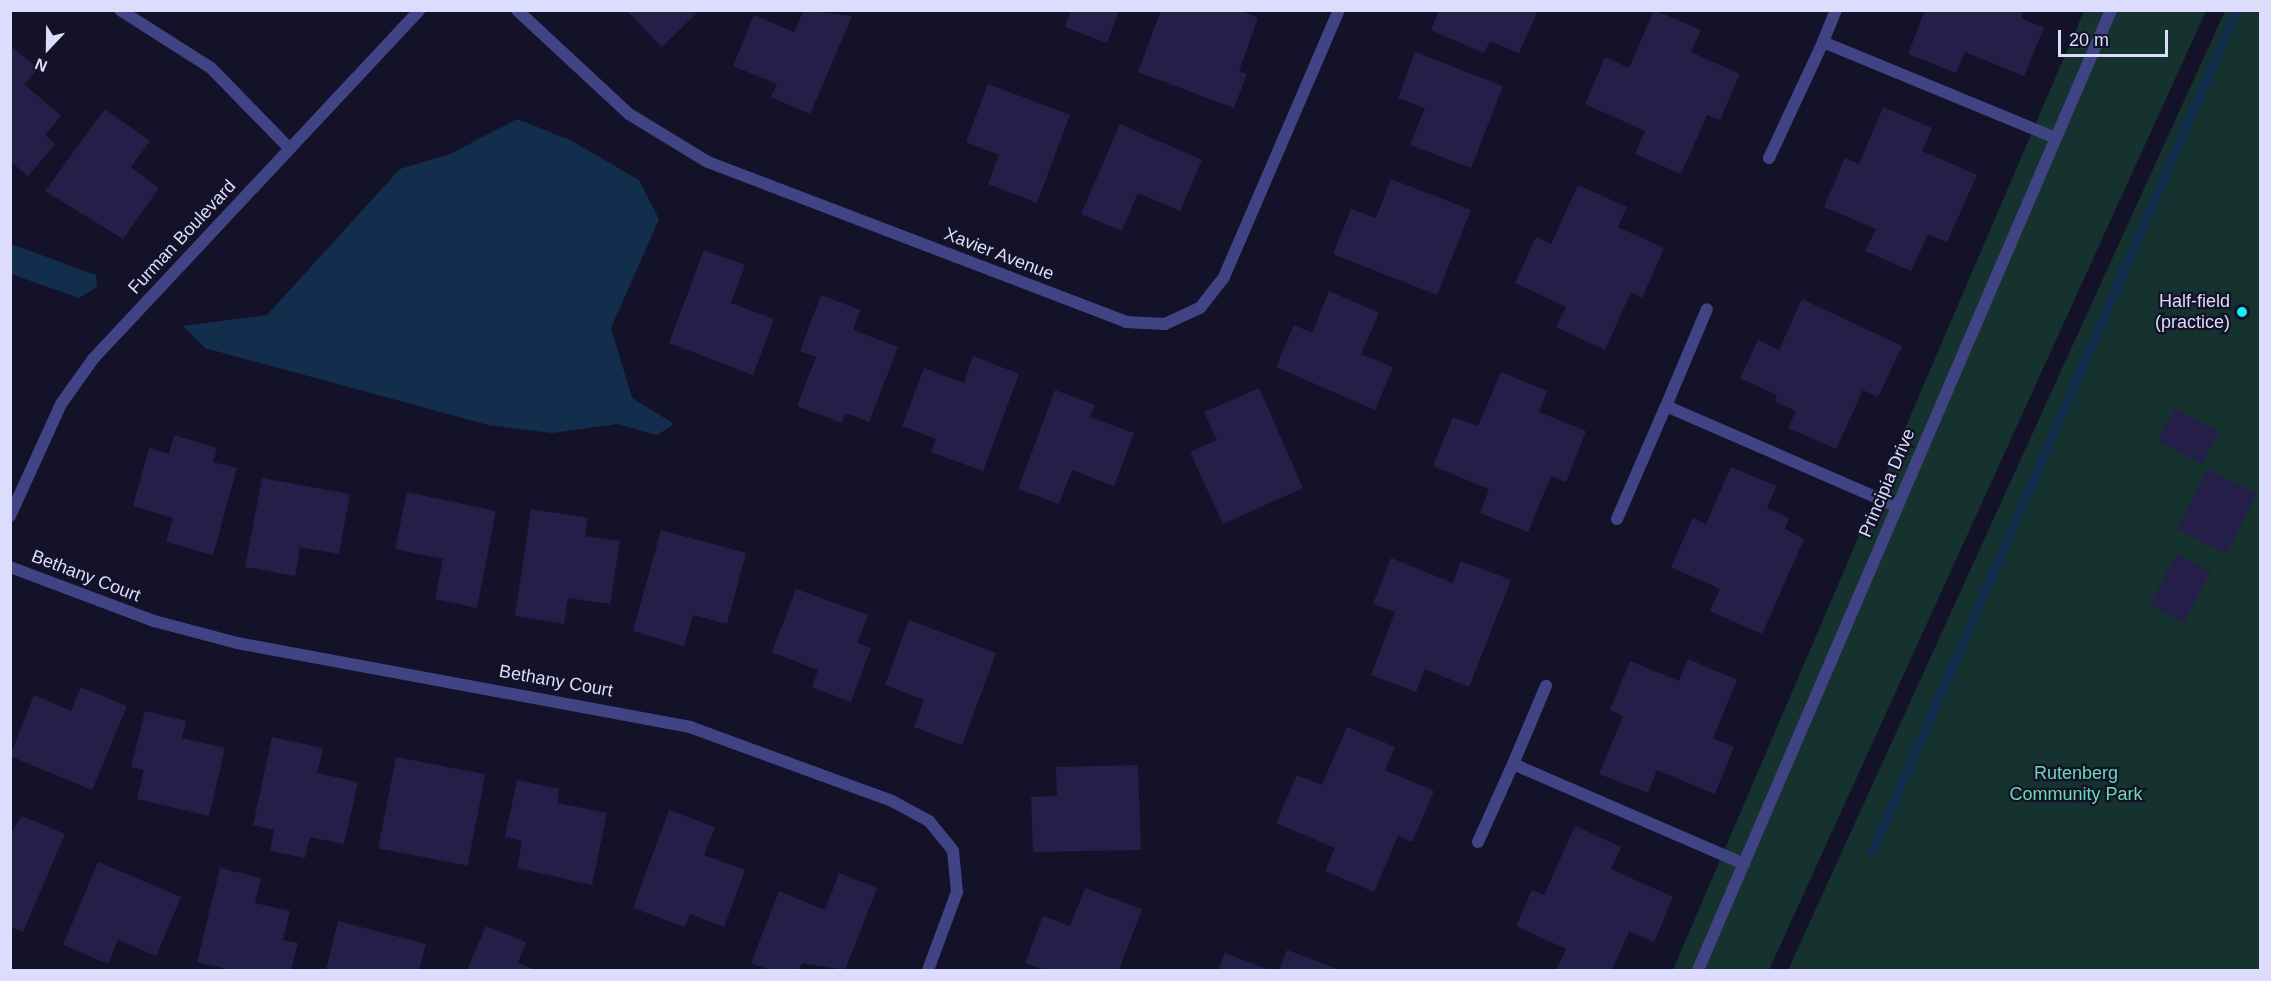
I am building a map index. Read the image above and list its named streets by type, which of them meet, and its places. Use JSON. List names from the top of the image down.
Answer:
{
  "streets": {
    "street": [
      "Furman Boulevard",
      "Xavier Avenue",
      "Principia Drive",
      "Bethany Court"
    ]
  },
  "parks": ["Rutenberg Community Park"],
  "places": ["Half-field (practice)"],
  "scale_bar": "20 m",
  "north": "bottom"
}
